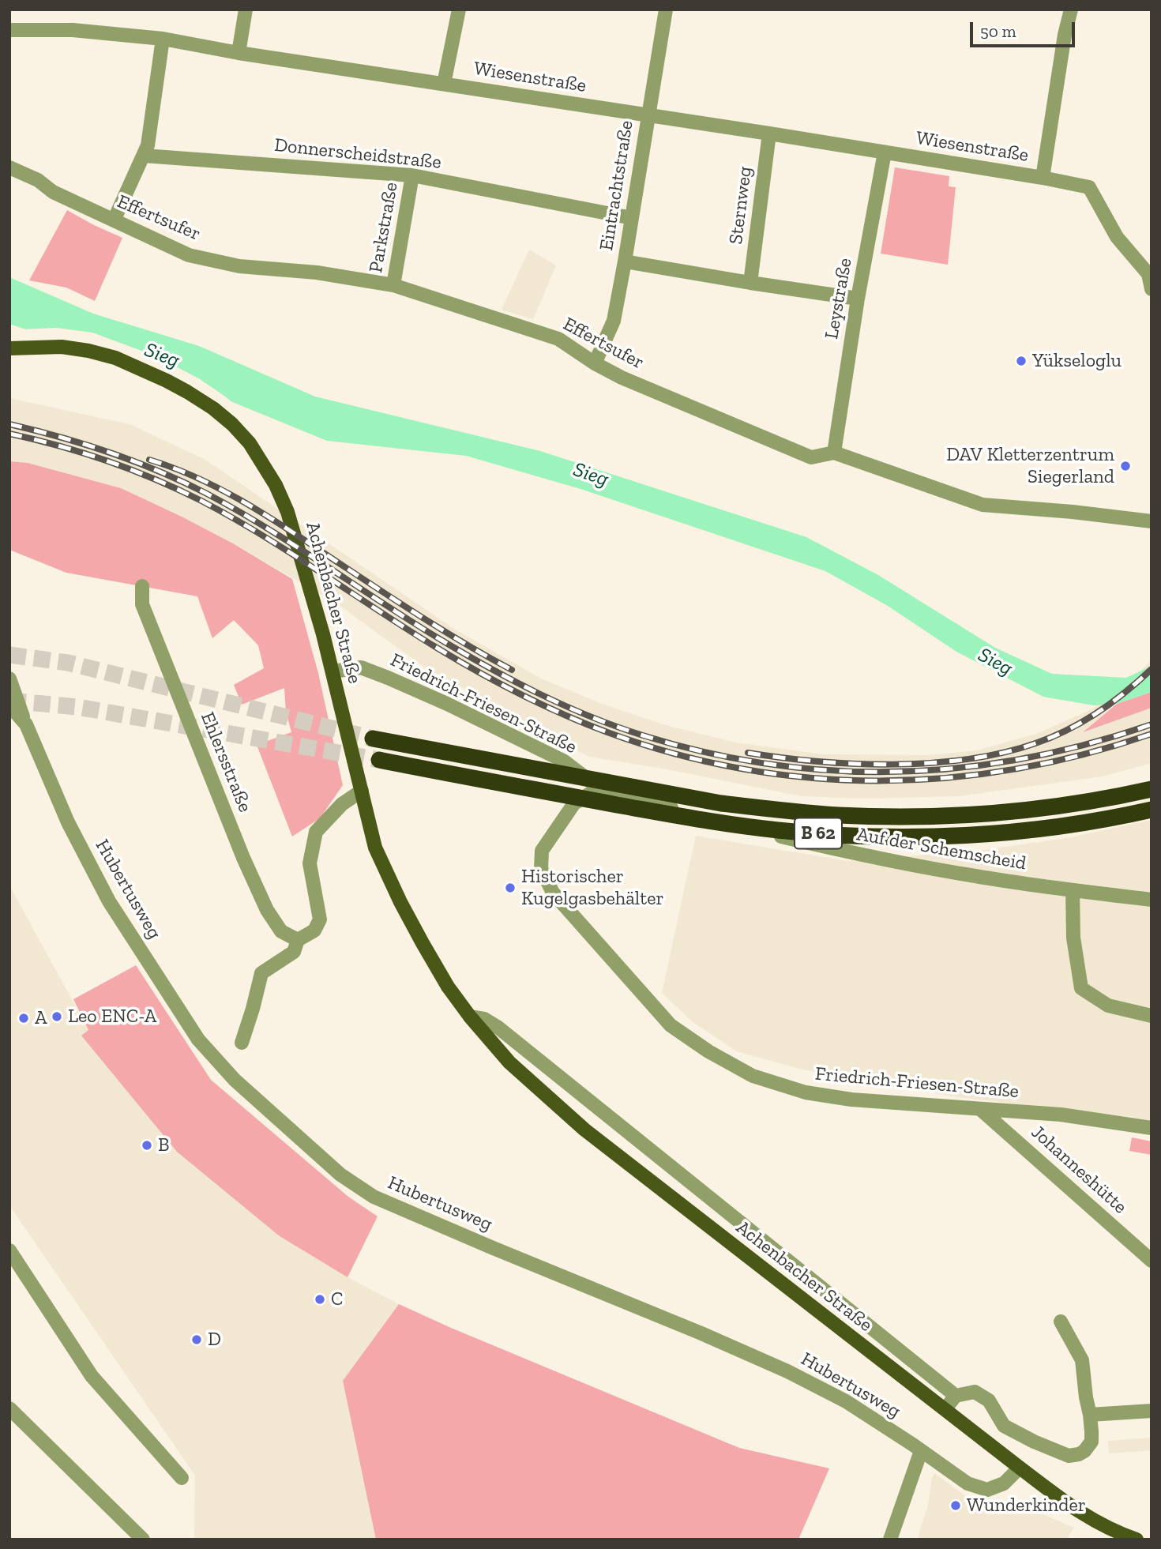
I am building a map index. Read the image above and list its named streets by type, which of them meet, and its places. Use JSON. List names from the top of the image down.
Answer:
{
  "streets": {
    "highway": ["B 62"],
    "main road": ["Achenbacher Straße"],
    "street": [
      "Wiesenstraße",
      "Donnerscheidstraße",
      "Eintrachtstraße",
      "Sternweg",
      "Effertsufer",
      "Parkstraße",
      "Leystraße",
      "Friedrich-Friesen-Straße",
      "Ehlersstraße",
      "Auf der Schemscheid",
      "Hubertusweg",
      "Johanneshütte"
    ]
  },
  "crossings": [
    ["Wiesenstraße", "Eintrachtstraße"],
    ["Wiesenstraße", "Sternweg"],
    ["Wiesenstraße", "Leystraße"],
    ["Donnerscheidstraße", "Eintrachtstraße"],
    ["Donnerscheidstraße", "Parkstraße"],
    ["Eintrachtstraße", "Effertsufer"],
    ["Effertsufer", "Parkstraße"],
    ["Effertsufer", "Leystraße"],
    ["Achenbacher Straße", "Friedrich-Friesen-Straße"],
    ["Achenbacher Straße", "Hubertusweg"],
    ["Friedrich-Friesen-Straße", "Auf der Schemscheid"],
    ["Friedrich-Friesen-Straße", "Johanneshütte"]
  ],
  "water": ["Sieg"],
  "places": [
    "Yükseloglu",
    "DAV Kletterzentrum Siegerland",
    "Historischer Kugelgasbehälter",
    "Leo ENC-A",
    "A",
    "B",
    "C",
    "D",
    "Wunderkinder"
  ],
  "scale_bar": "50 m"
}
